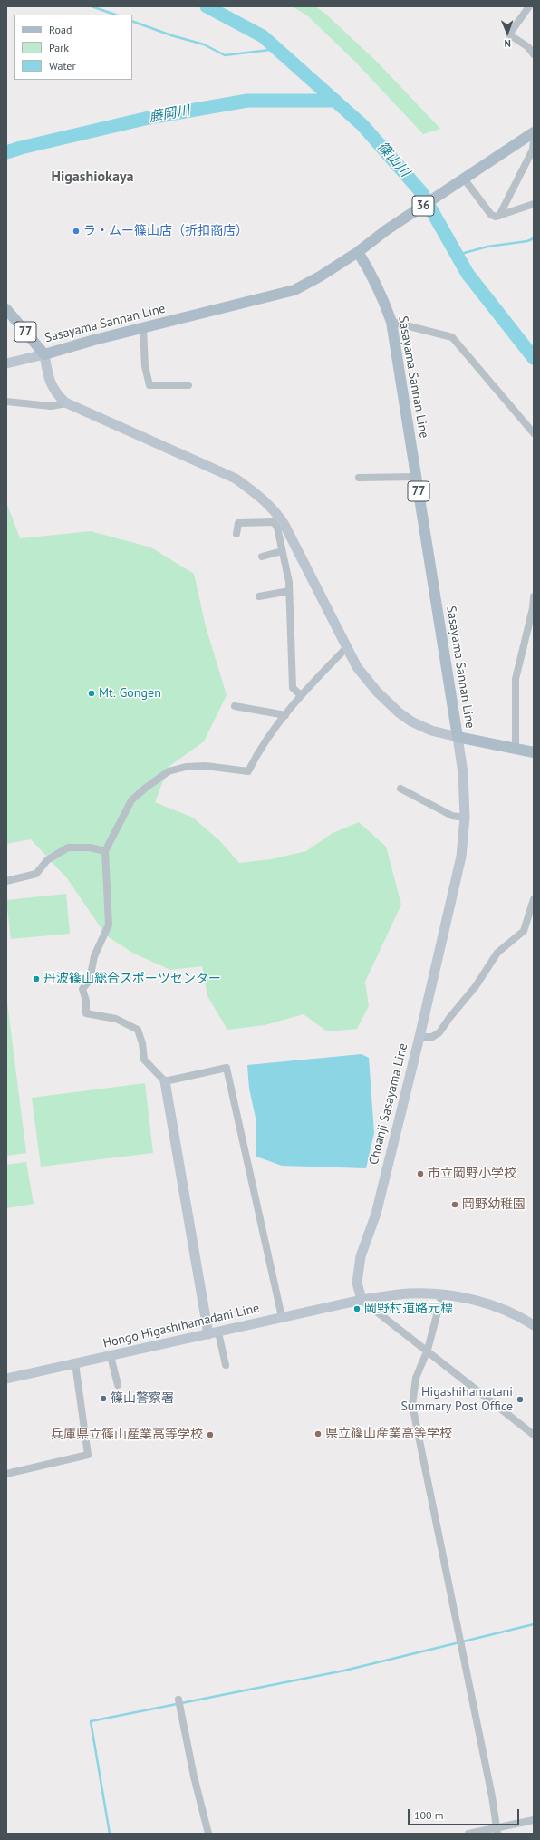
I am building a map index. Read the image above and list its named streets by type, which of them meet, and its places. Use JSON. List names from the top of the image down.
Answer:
{
  "streets": {
    "main road": [
      "36",
      "Sasayama Sannan Line",
      "77",
      "Choanji Sasayama Line",
      "Hongo Higashihamadani Line"
    ]
  },
  "crossings": [
    ["36", "Sasayama Sannan Line"],
    ["Sasayama Sannan Line", "Choanji Sasayama Line"],
    ["Choanji Sasayama Line", "Hongo Higashihamadani Line"]
  ],
  "districts": ["Higashiokaya"],
  "water": ["藤岡川", "篠山川"],
  "places": [
    "ラ・ムー篠山店（折扣商店）",
    "Mt. Gongen",
    "丹波篠山総合スポーツセンター",
    "市立岡野小学校",
    "岡野幼稚園",
    "岡野村道路元標",
    "篠山警察署",
    "Higashihamatani Summary Post Office",
    "県立篠山産業高等学校",
    "兵庫県立篠山産業高等学校"
  ],
  "legend": ["Road", "Park", "Water"],
  "scale_bar": "100 m",
  "north": "bottom"
}
